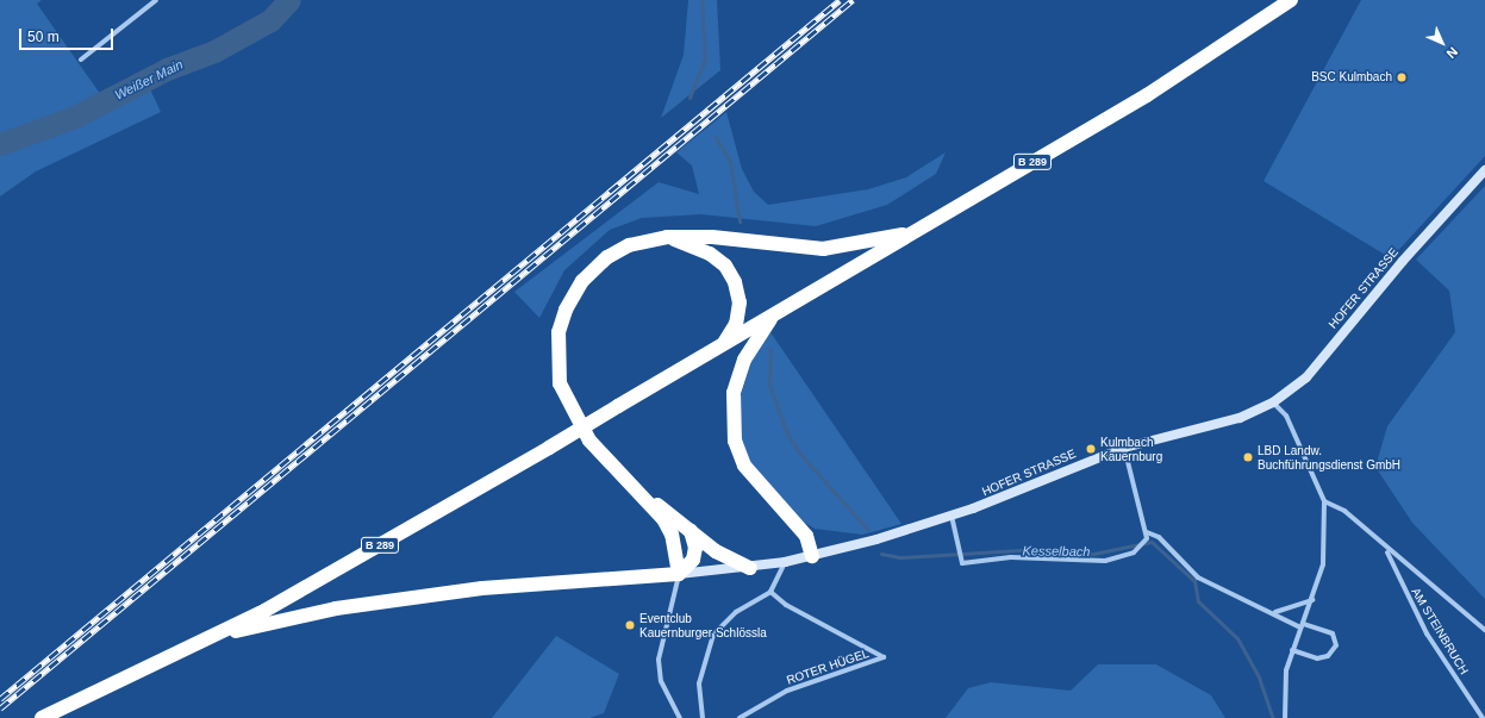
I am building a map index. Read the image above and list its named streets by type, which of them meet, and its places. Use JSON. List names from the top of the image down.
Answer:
{
  "streets": {
    "highway": ["B 289"],
    "street": ["HOFER STRASSE", "AM STEINBRUCH", "ROTER HÜGEL"]
  },
  "water": ["Weißer Main", "Kesselbach"],
  "places": [
    "BSC Kulmbach",
    "Kulmbach Kauernburg",
    "LBD Landw. Buchführungsdienst GmbH",
    "Eventclub Kauernburger Schlössla"
  ],
  "scale_bar": "50 m",
  "north": "bottom right"
}
